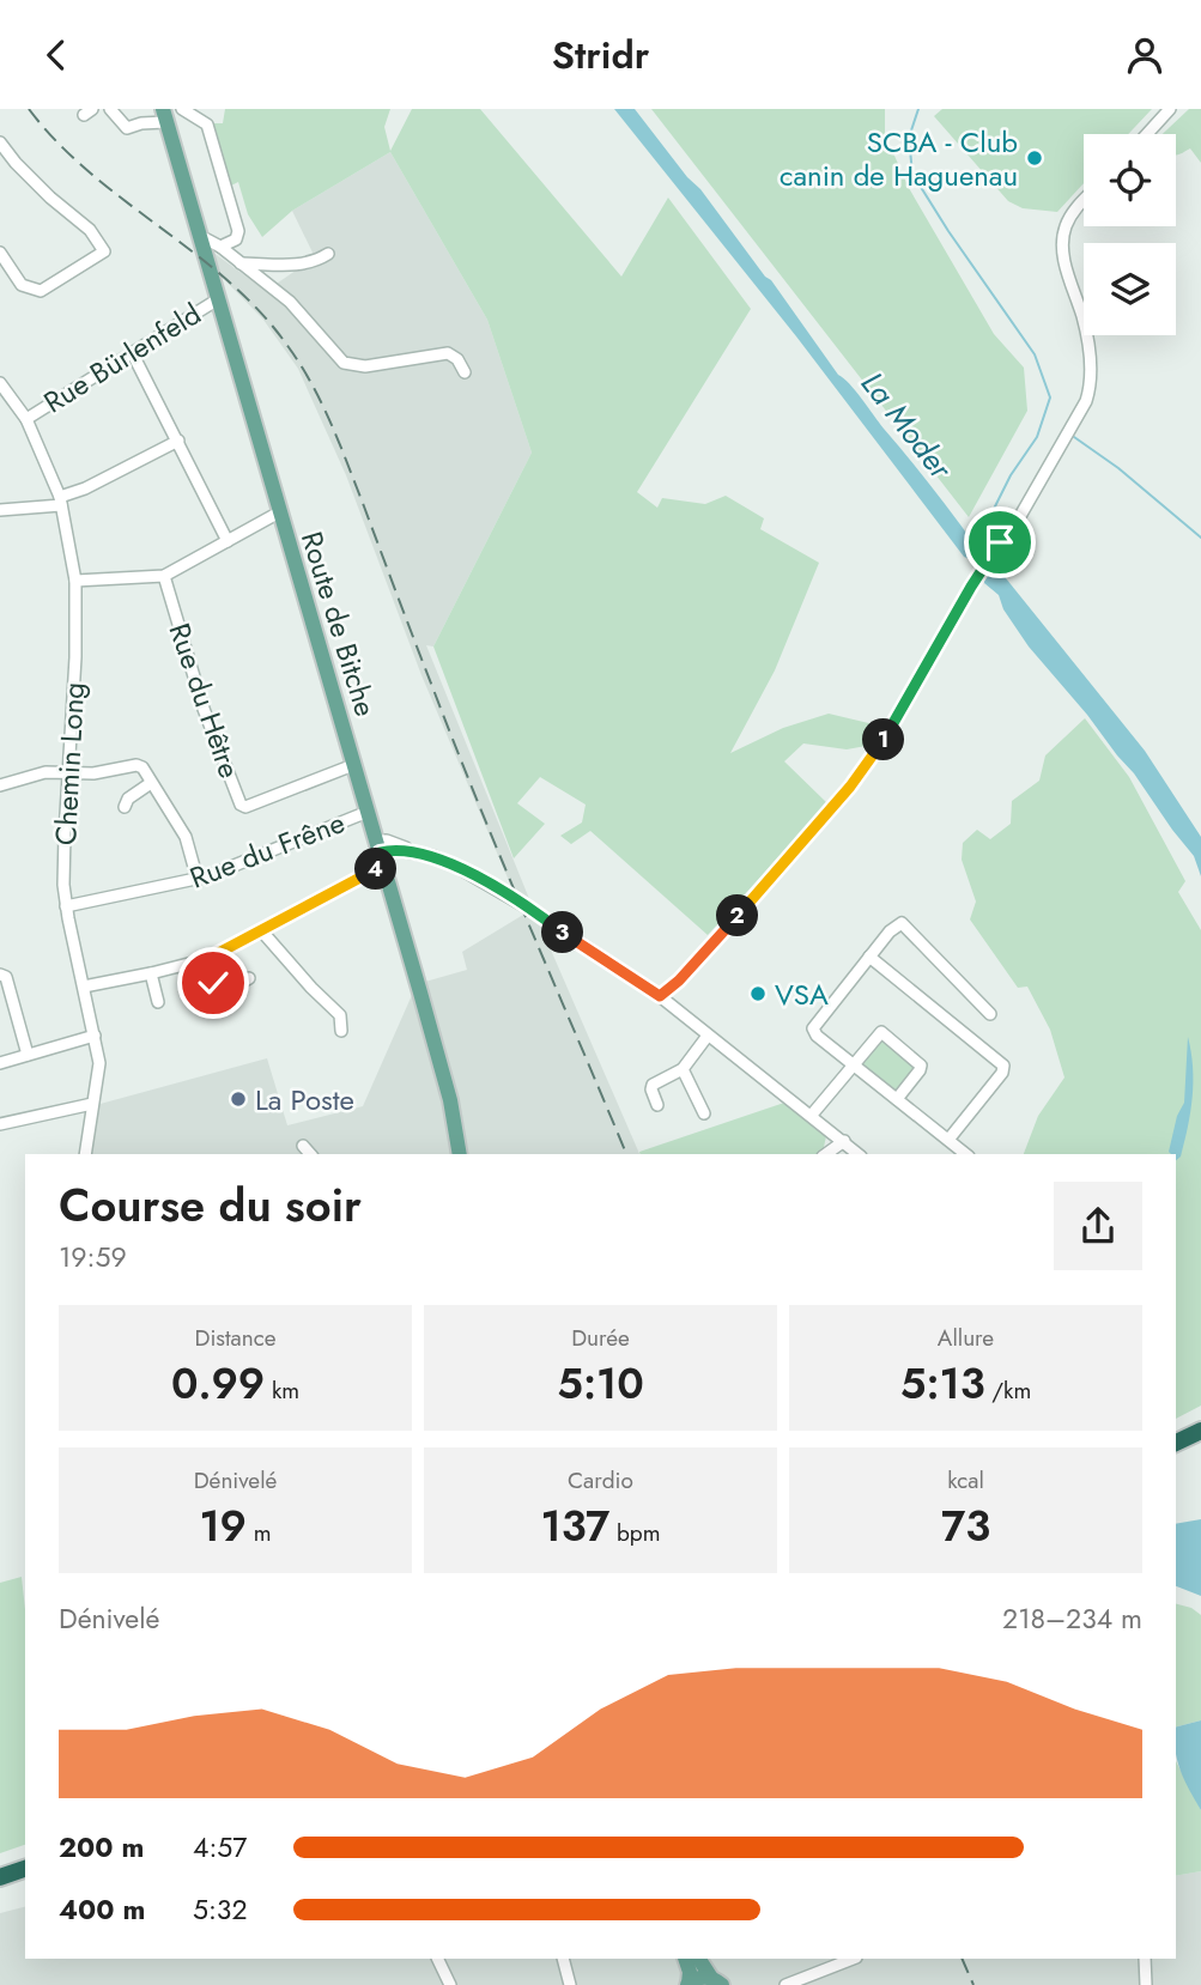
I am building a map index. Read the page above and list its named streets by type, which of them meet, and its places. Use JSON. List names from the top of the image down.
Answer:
{
  "streets": {
    "main road": ["Route de Bitche"],
    "street": [
      "Rue Bürlenfeld",
      "Rue du Hêtre",
      "Chemin Long",
      "Rue du Frêne"
    ]
  },
  "crossings": [
    ["Rue Bürlenfeld", "Route de Bitche"],
    ["Rue Bürlenfeld", "Chemin Long"],
    ["Route de Bitche", "Rue du Hêtre"],
    ["Route de Bitche", "Rue du Frêne"],
    ["Chemin Long", "Rue du Frêne"]
  ],
  "water": ["La Moder"],
  "places": ["SCBA - Club canin de Haguenau", "VSA", "La Poste"],
  "page": {
    "header": "Stridr",
    "pins": [
      "1",
      "4",
      "2",
      "3"
    ],
    "heading": ["Course du soir", "19:59"],
    "stats": [
      ["Distance", "0.99 km"],
      ["Durée", "5:10"],
      ["Allure", "5:13 /km"],
      ["Dénivelé", "19 m"],
      ["Cardio", "137 bpm"],
      ["kcal", "73"]
    ],
    "chart": ["Dénivelé", "218–234 m"],
    "list": [
      {
        "name": "200 m",
        "note": "4:57"
      },
      {
        "name": "400 m",
        "note": "5:32"
      }
    ]
  }
}
